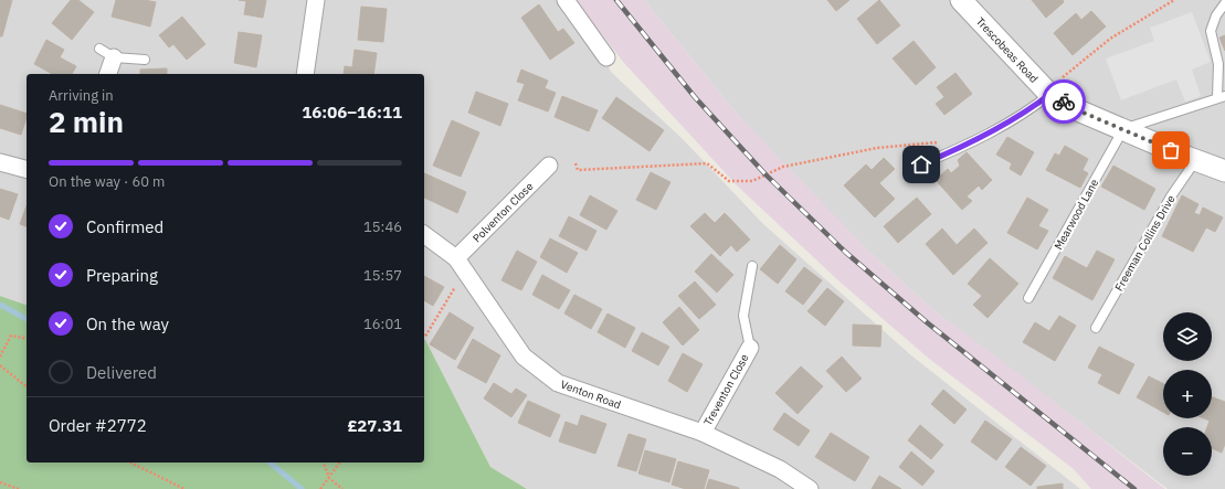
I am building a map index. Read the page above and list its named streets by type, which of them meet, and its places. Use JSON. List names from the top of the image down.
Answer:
{
  "streets": {
    "street": [
      "Trescobeas Road",
      "Polventon Close",
      "Treventon Close",
      "Venton Road"
    ],
    "lane": ["Mearwood Lane", "Freeman Collins Drive"]
  },
  "crossings": [
    ["Trescobeas Road", "Mearwood Lane"],
    ["Trescobeas Road", "Freeman Collins Drive"],
    ["Polventon Close", "Venton Road"],
    ["Treventon Close", "Venton Road"]
  ],
  "page": {
    "heading": ["2 min", "Arriving in", "16:06–16:11"],
    "panel": ["Order #2772", "£27.31"],
    "bar": "On the way · 60 m",
    "list": [
      ["Confirmed", "15:46"],
      ["Preparing", "15:57"],
      ["On the way", "16:01"],
      "Delivered"
    ],
    "map_buttons": ["+", "−"]
  }
}
